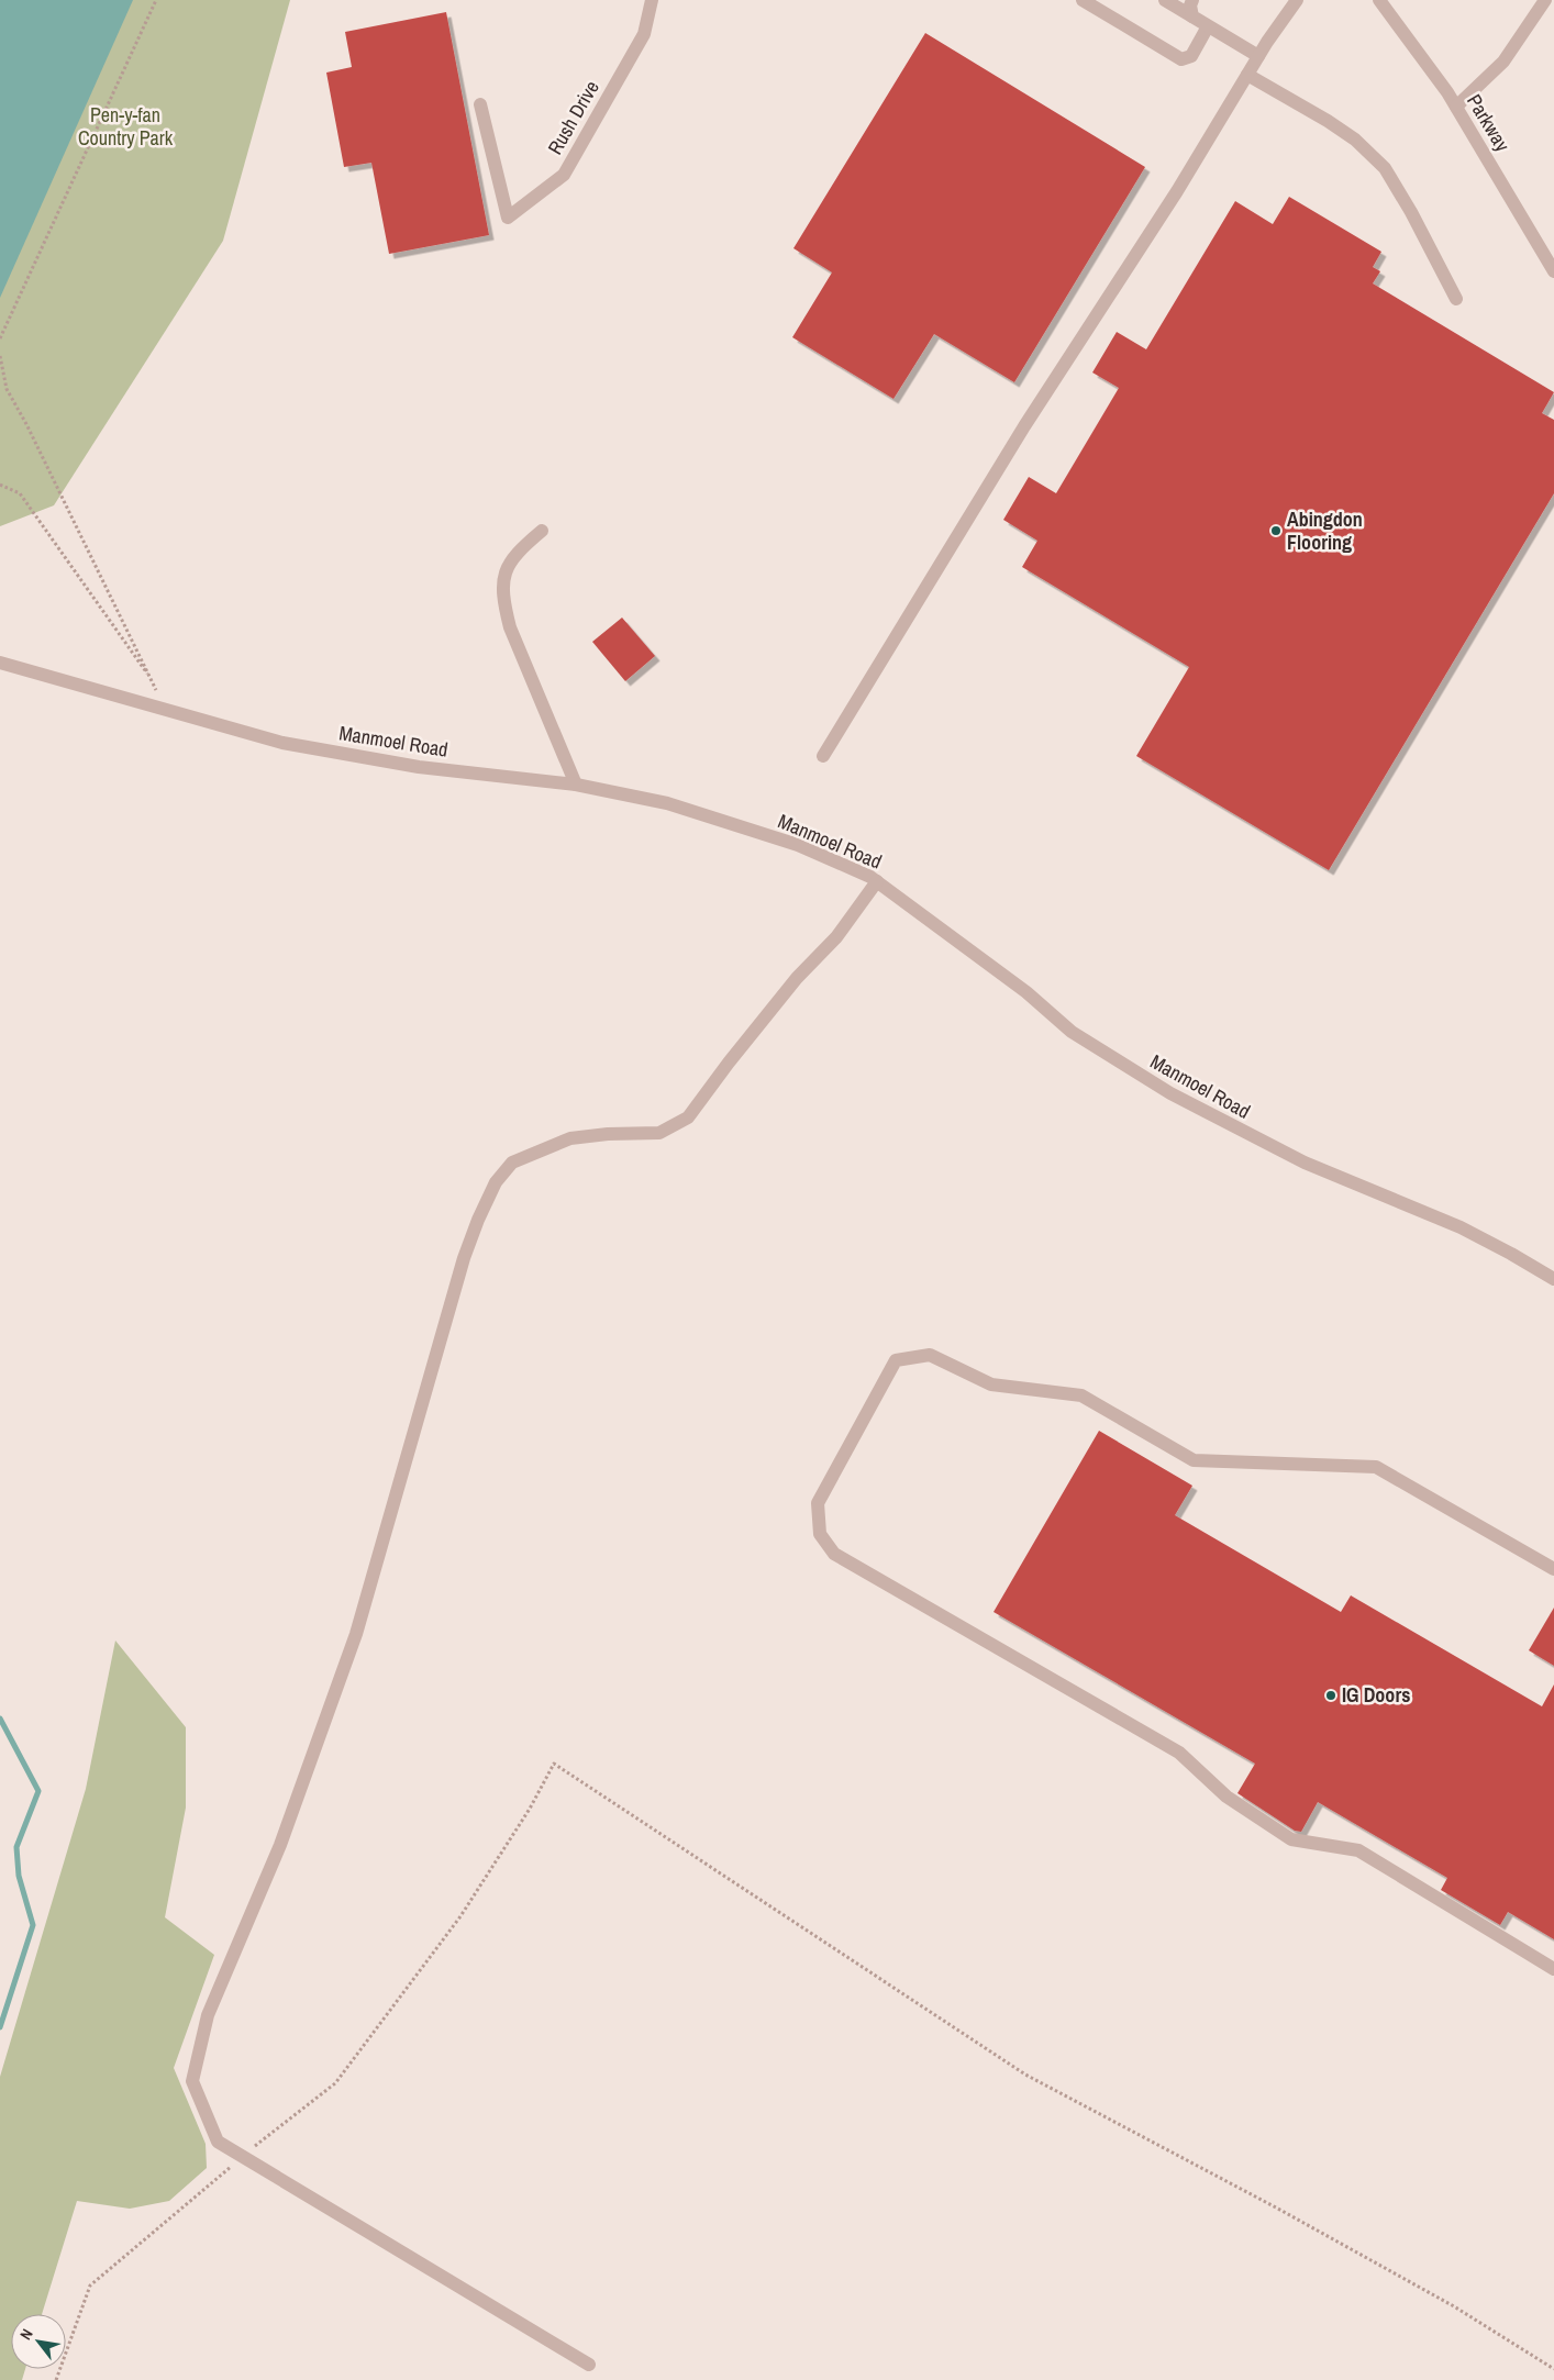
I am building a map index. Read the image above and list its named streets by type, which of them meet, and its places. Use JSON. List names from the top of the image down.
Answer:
{
  "streets": {
    "street": ["Rush Drive", "Parkway", "Manmoel Road"]
  },
  "parks": ["Pen-y-fan Country Park"],
  "places": ["Abingdon Flooring", "IG Doors"],
  "north": "top left"
}
